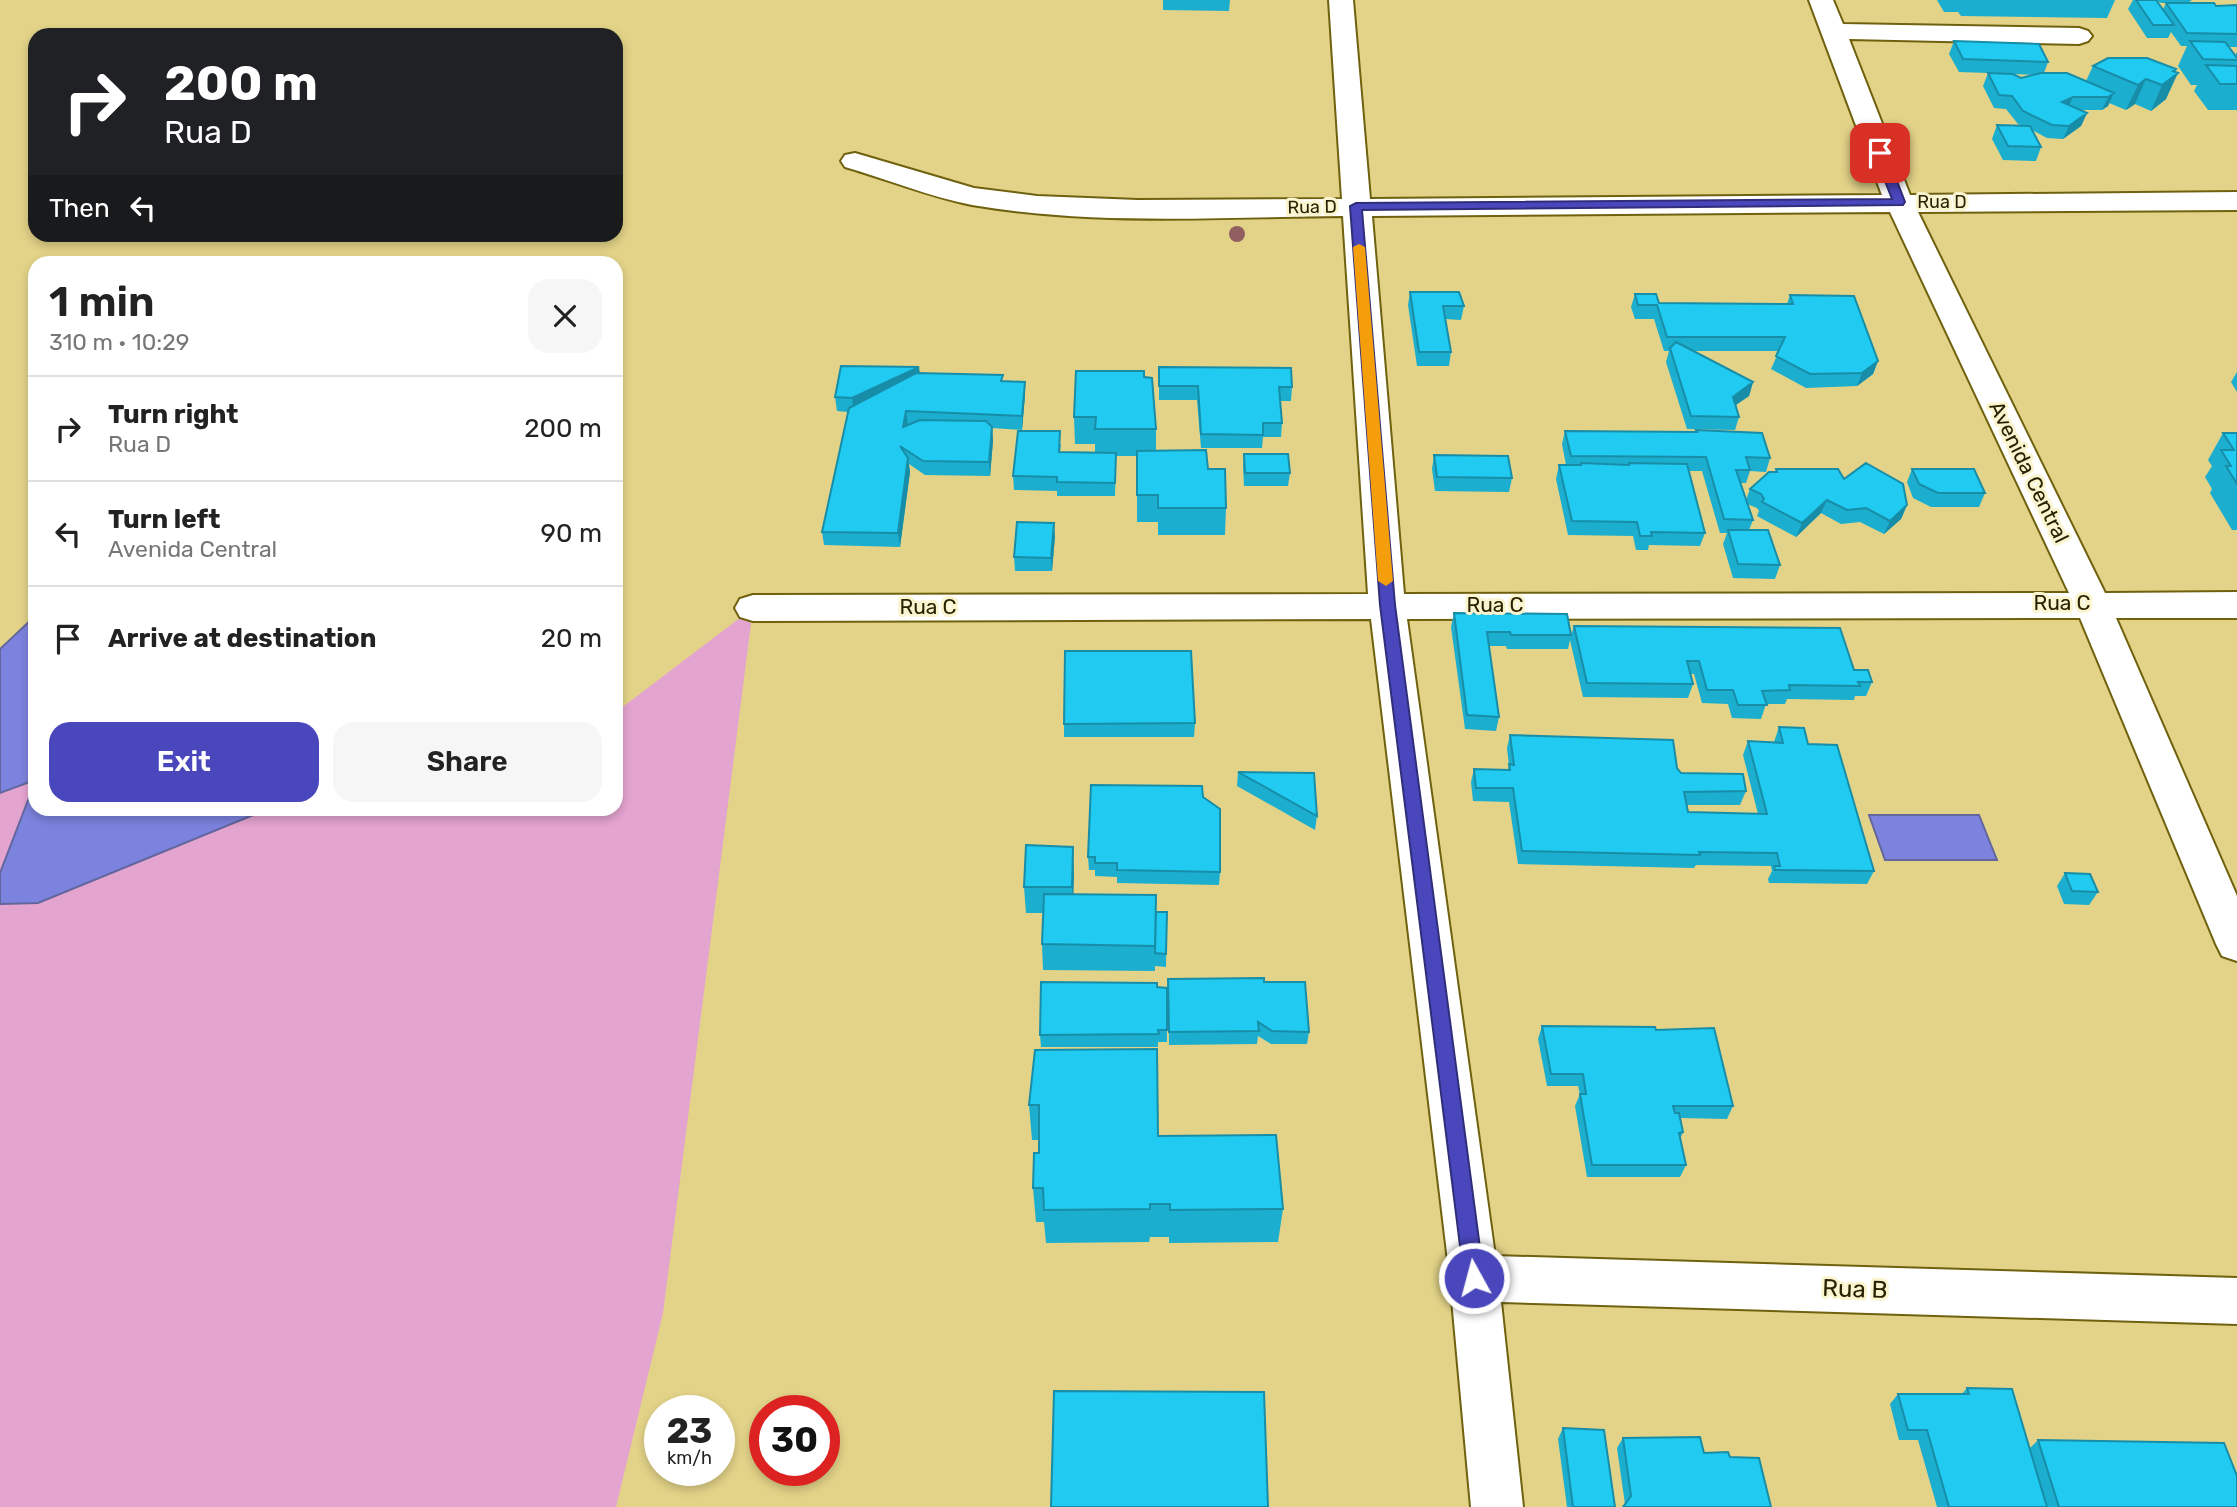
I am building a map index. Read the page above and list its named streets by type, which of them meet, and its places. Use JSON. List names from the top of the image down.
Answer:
{
  "streets": {
    "street": [
      "Rua D",
      "Avenida Central",
      "Rua C",
      "Rua B"
    ]
  },
  "crossings": [
    ["Rua D", "Avenida Central"],
    ["Avenida Central", "Rua C"]
  ],
  "page": {
    "turn": ["200 m", "Rua D"],
    "then": "Then",
    "heading": ["1 min", "310 m · 10:29"],
    "list": [
      {
        "name": "Turn right",
        "note": "Rua D",
        "value": "200 m"
      },
      {
        "name": "Turn left",
        "note": "Avenida Central",
        "value": "90 m"
      },
      {
        "name": "Arrive at destination",
        "value": "20 m"
      }
    ],
    "buttons": ["Exit", "Share"],
    "speed": "23 km/h",
    "limit": "30"
  }
}
